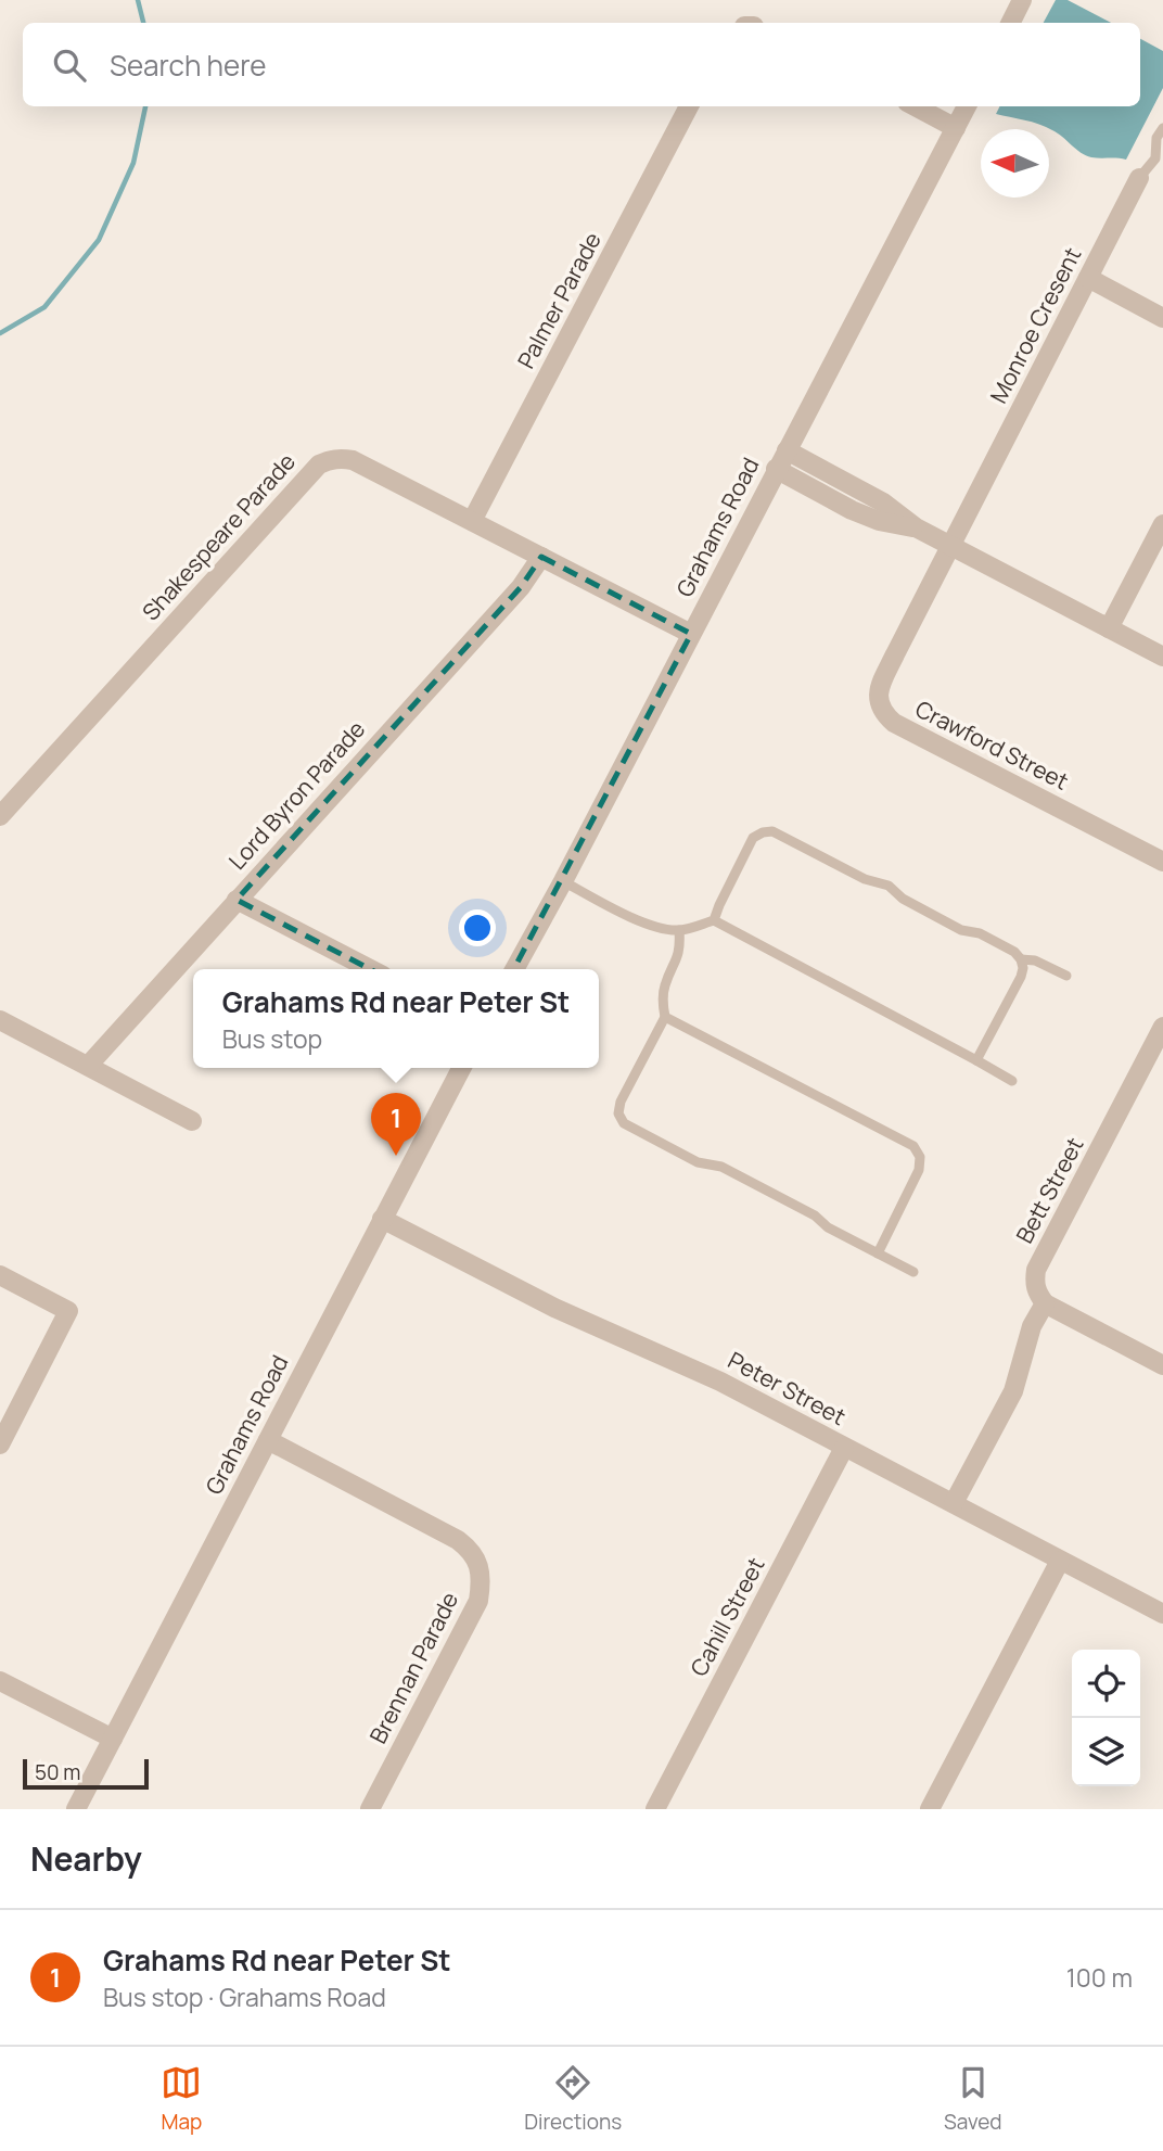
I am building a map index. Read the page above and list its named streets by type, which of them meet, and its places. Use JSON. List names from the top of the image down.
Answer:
{
  "streets": {
    "street": [
      "Palmer Parade",
      "Monroe Cresent",
      "Grahams Road",
      "Shakespeare Parade",
      "Crawford Street",
      "Lord Byron Parade",
      "Bett Street",
      "Peter Street",
      "Cahill Street",
      "Brennan Parade"
    ]
  },
  "crossings": [
    ["Palmer Parade", "Shakespeare Parade"],
    ["Monroe Cresent", "Crawford Street"],
    ["Grahams Road", "Shakespeare Parade"],
    ["Grahams Road", "Peter Street"],
    ["Grahams Road", "Brennan Parade"],
    ["Shakespeare Parade", "Lord Byron Parade"],
    ["Peter Street", "Cahill Street"]
  ],
  "scale_bar": "50 m",
  "north": "left",
  "page": {
    "search": "Search here",
    "popup": ["Grahams Rd near Peter St", "Bus stop"],
    "pins": "1",
    "scale": "50 m",
    "heading": "Nearby",
    "list": [
      {
        "mark": "1",
        "name": "Grahams Rd near Peter St",
        "note": "Bus stop · Grahams Road",
        "value": "100 m"
      }
    ],
    "nav": ["Map", "Directions", "Saved"]
  }
}
